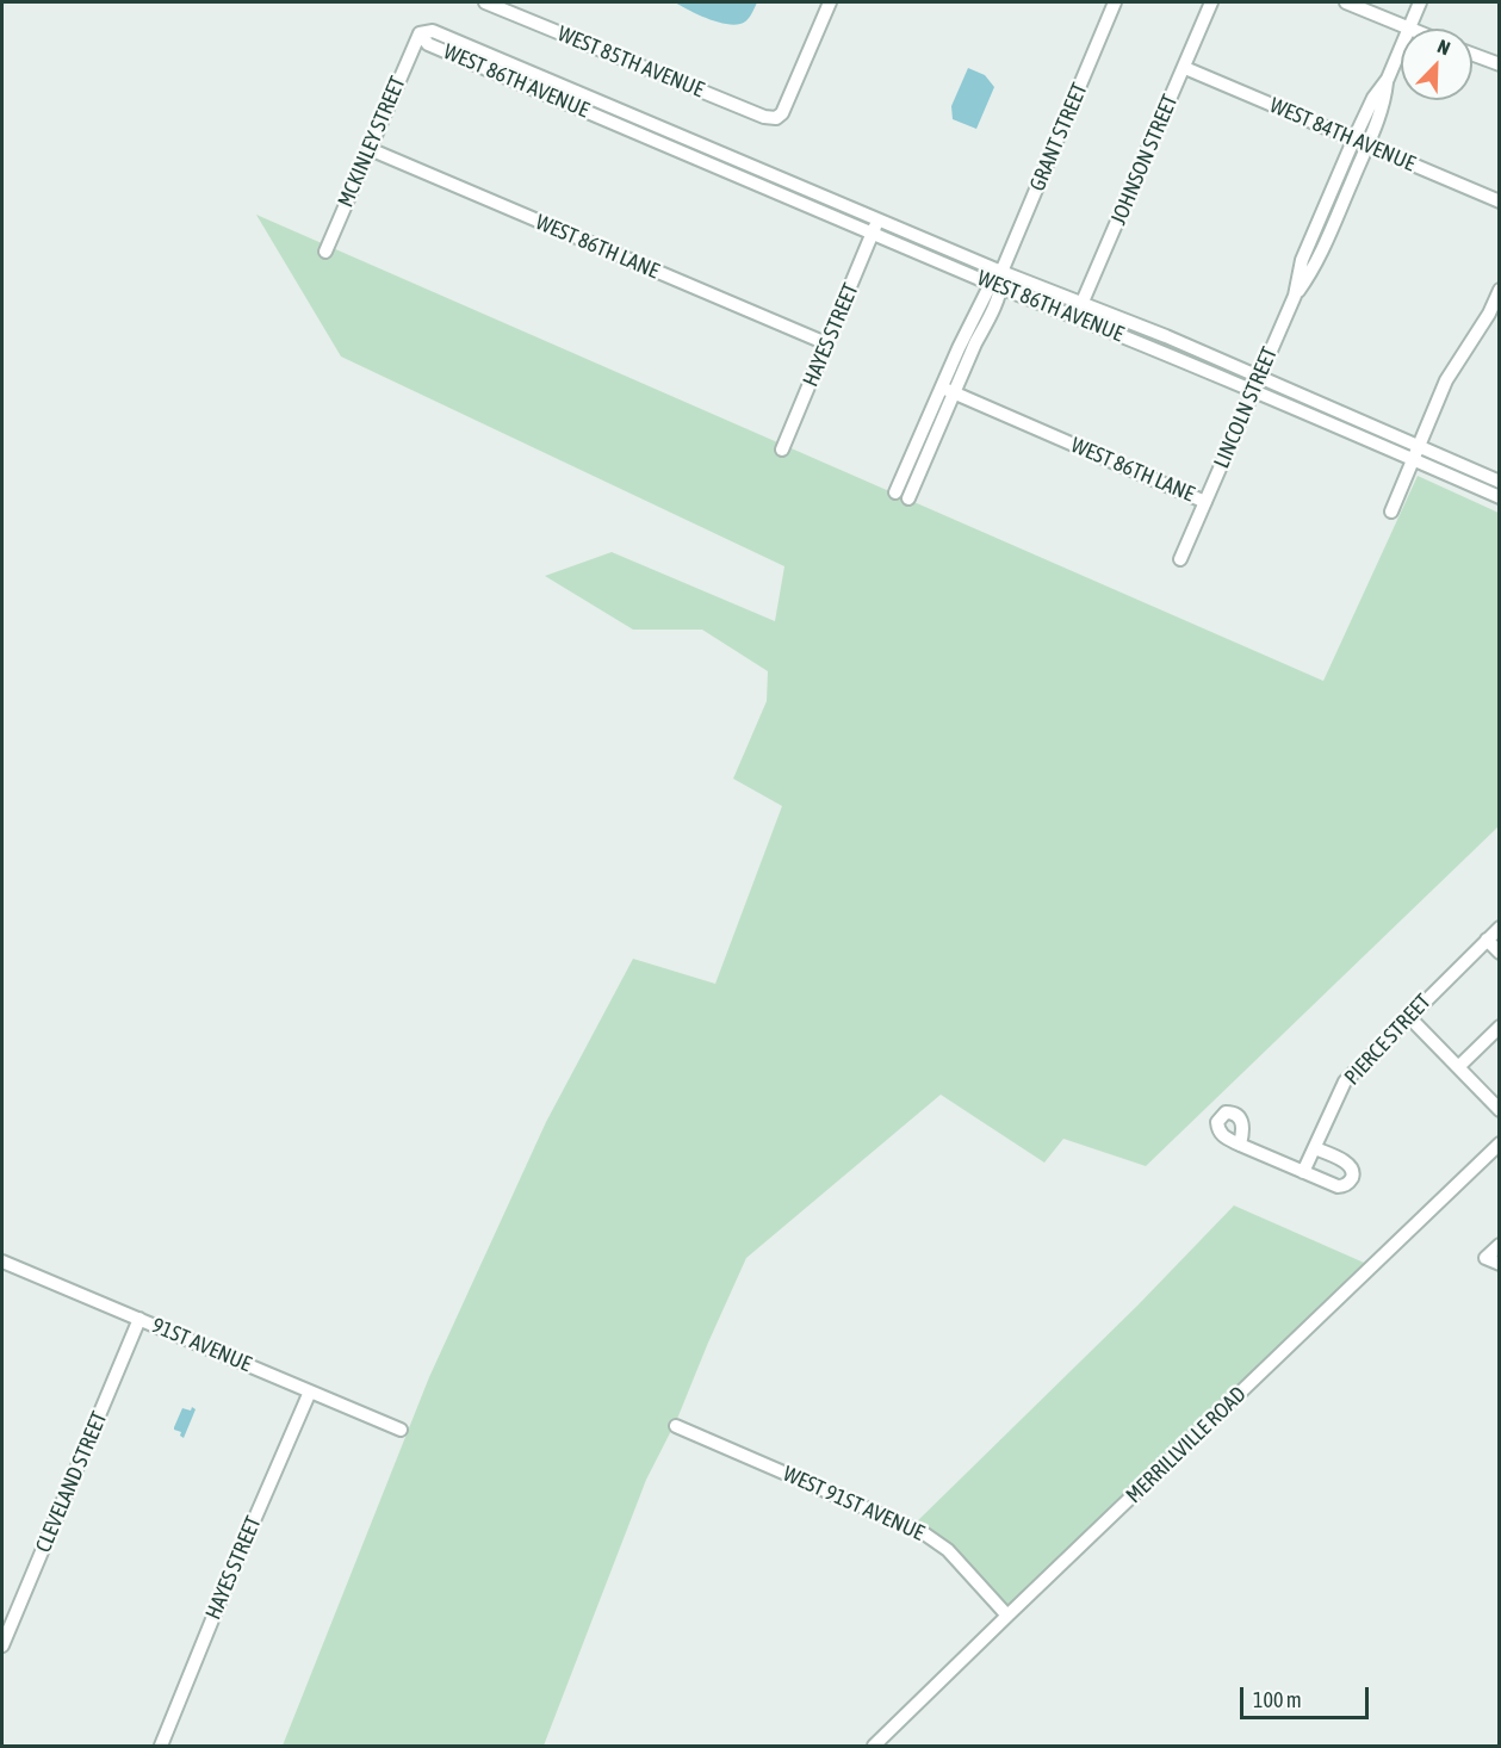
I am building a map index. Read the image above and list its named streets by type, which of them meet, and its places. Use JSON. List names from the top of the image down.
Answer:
{
  "streets": {
    "street": [
      "WEST 85TH AVENUE",
      "WEST 86TH AVENUE",
      "WEST 84TH AVENUE",
      "GRANT STREET",
      "MCKINLEY STREET",
      "JOHNSON STREET",
      "WEST 86TH LANE",
      "HAYES STREET",
      "LINCOLN STREET",
      "PIERCE STREET",
      "91ST AVENUE",
      "MERRILLVILLE ROAD",
      "CLEVELAND STREET",
      "WEST 91ST AVENUE"
    ]
  },
  "crossings": [
    ["WEST 86TH AVENUE", "GRANT STREET"],
    ["WEST 86TH AVENUE", "MCKINLEY STREET"],
    ["WEST 86TH AVENUE", "JOHNSON STREET"],
    ["WEST 86TH AVENUE", "HAYES STREET"],
    ["WEST 86TH AVENUE", "LINCOLN STREET"],
    ["WEST 84TH AVENUE", "JOHNSON STREET"],
    ["WEST 84TH AVENUE", "LINCOLN STREET"],
    ["GRANT STREET", "WEST 86TH LANE"],
    ["MCKINLEY STREET", "WEST 86TH LANE"],
    ["WEST 86TH LANE", "HAYES STREET"],
    ["WEST 86TH LANE", "LINCOLN STREET"],
    ["HAYES STREET", "91ST AVENUE"],
    ["91ST AVENUE", "CLEVELAND STREET"],
    ["MERRILLVILLE ROAD", "WEST 91ST AVENUE"]
  ],
  "scale_bar": "100 m",
  "north": "top right"
}
